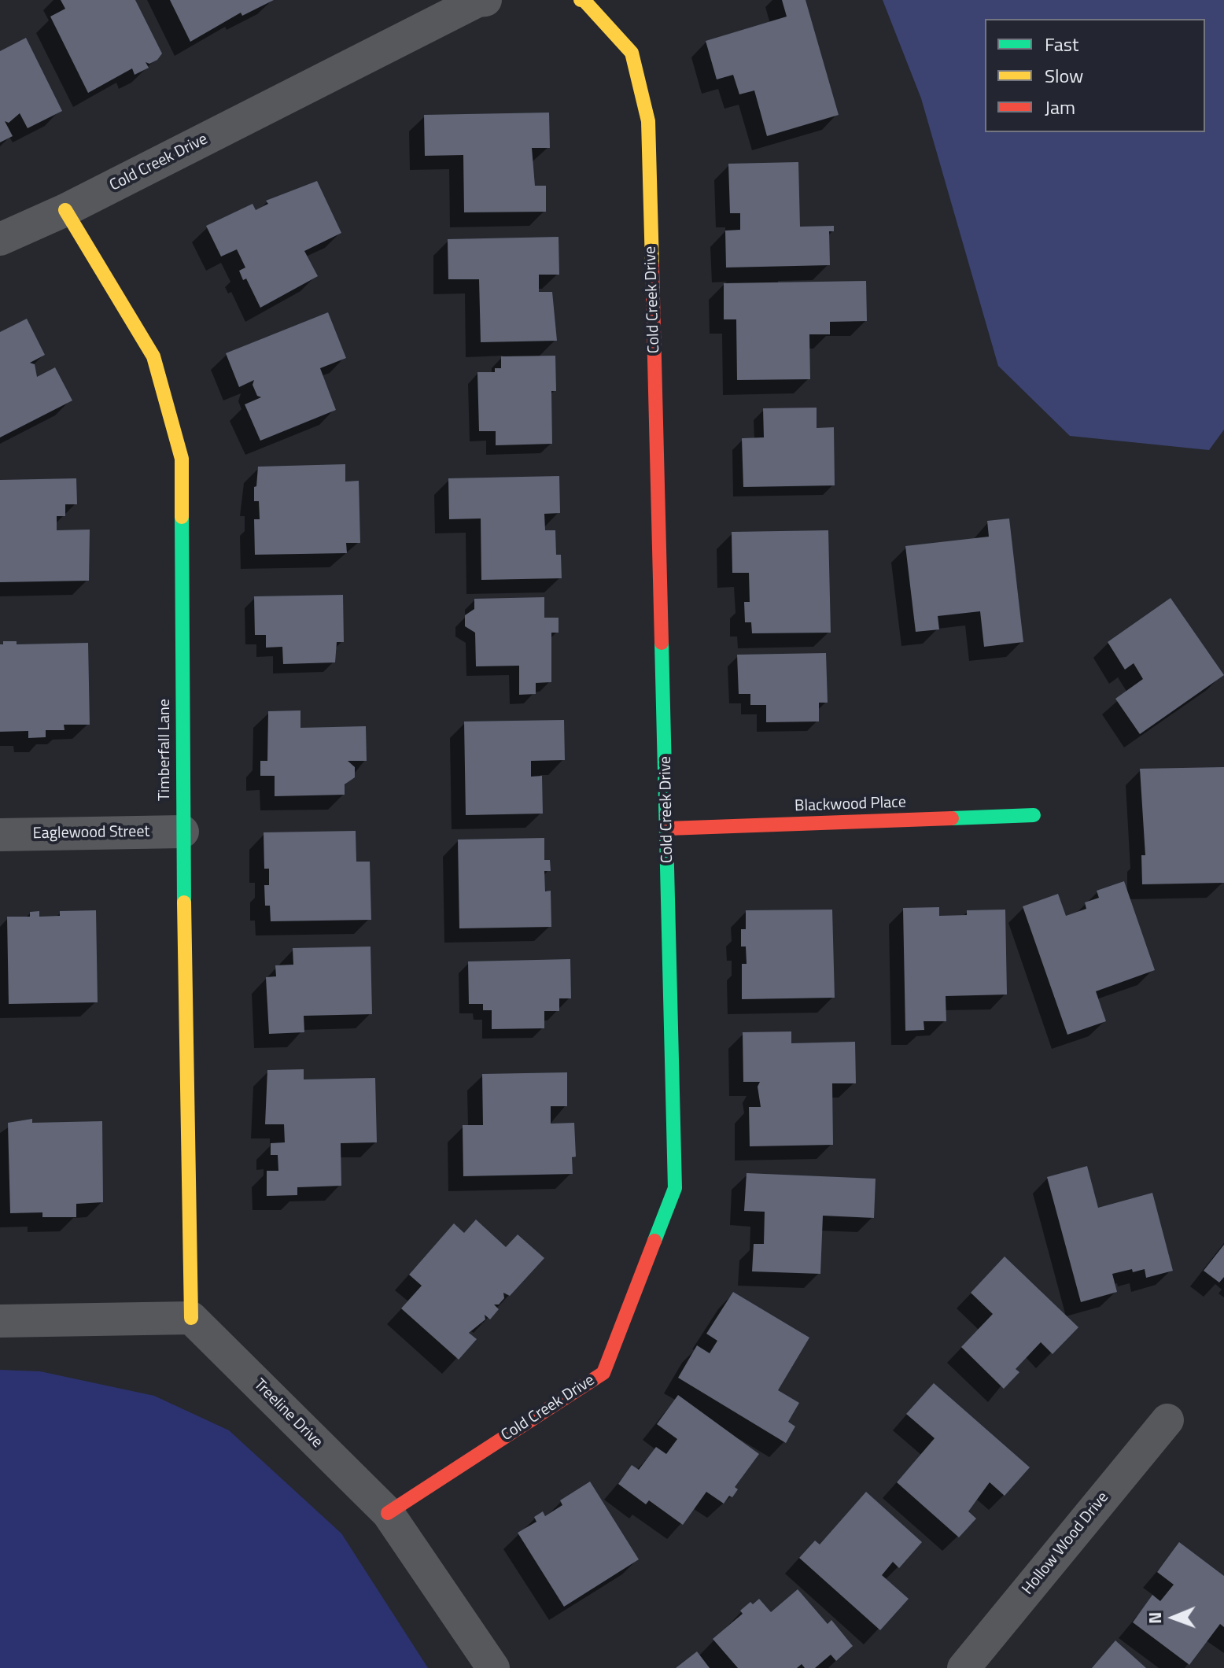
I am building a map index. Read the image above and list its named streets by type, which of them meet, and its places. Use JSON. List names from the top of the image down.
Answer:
{
  "streets": {
    "street": [
      "Cold Creek Drive",
      "Timberfall Lane",
      "Blackwood Place",
      "Eaglewood Street",
      "Treeline Drive",
      "Hollow Wood Drive"
    ]
  },
  "crossings": [
    ["Cold Creek Drive", "Timberfall Lane"],
    ["Cold Creek Drive", "Blackwood Place"],
    ["Cold Creek Drive", "Treeline Drive"],
    ["Timberfall Lane", "Eaglewood Street"],
    ["Timberfall Lane", "Treeline Drive"]
  ],
  "legend": ["Fast", "Slow", "Jam"],
  "north": "left"
}
